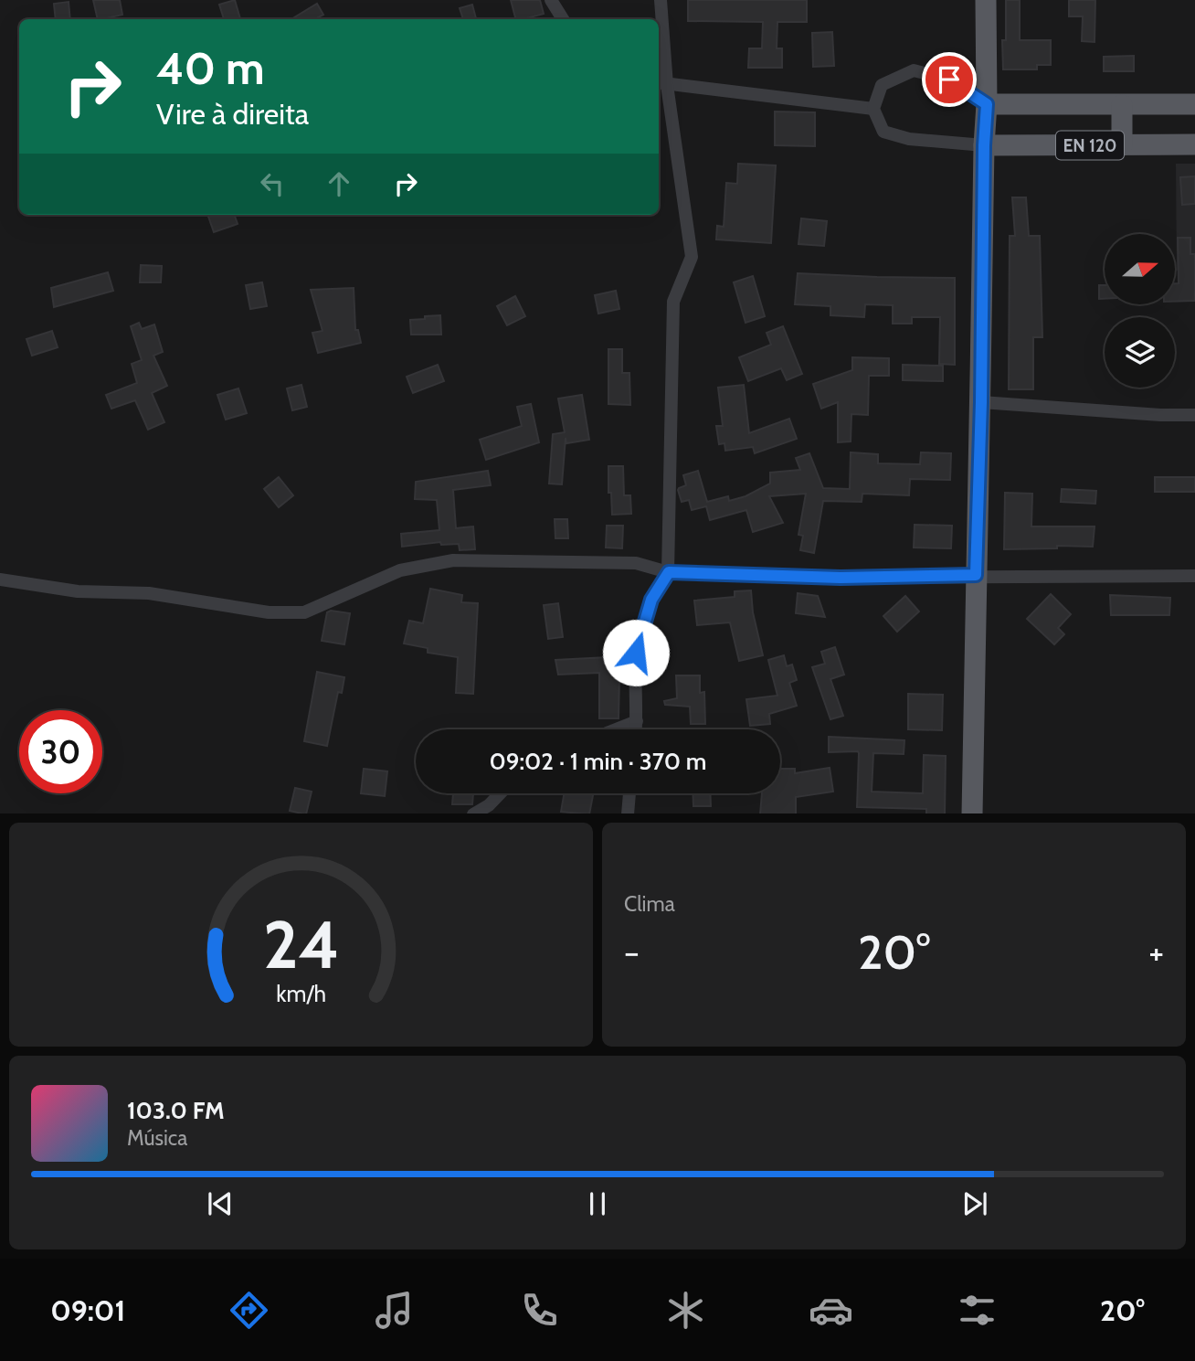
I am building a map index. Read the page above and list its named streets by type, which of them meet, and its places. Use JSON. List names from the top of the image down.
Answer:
{
  "streets": {
    "main road": ["EN 120"]
  },
  "north": "right",
  "page": {
    "turn": ["40 m", "Vire à direita"],
    "limit": "30",
    "trip": "09:02 · 1 min · 370 m",
    "tile": "Clima",
    "heat": ["−", "20°", "+"],
    "song": ["103.0 FM", "Música"],
    "tabs": ["09:01", "20°"],
    "gauge": ["24", "km/h"]
  }
}
